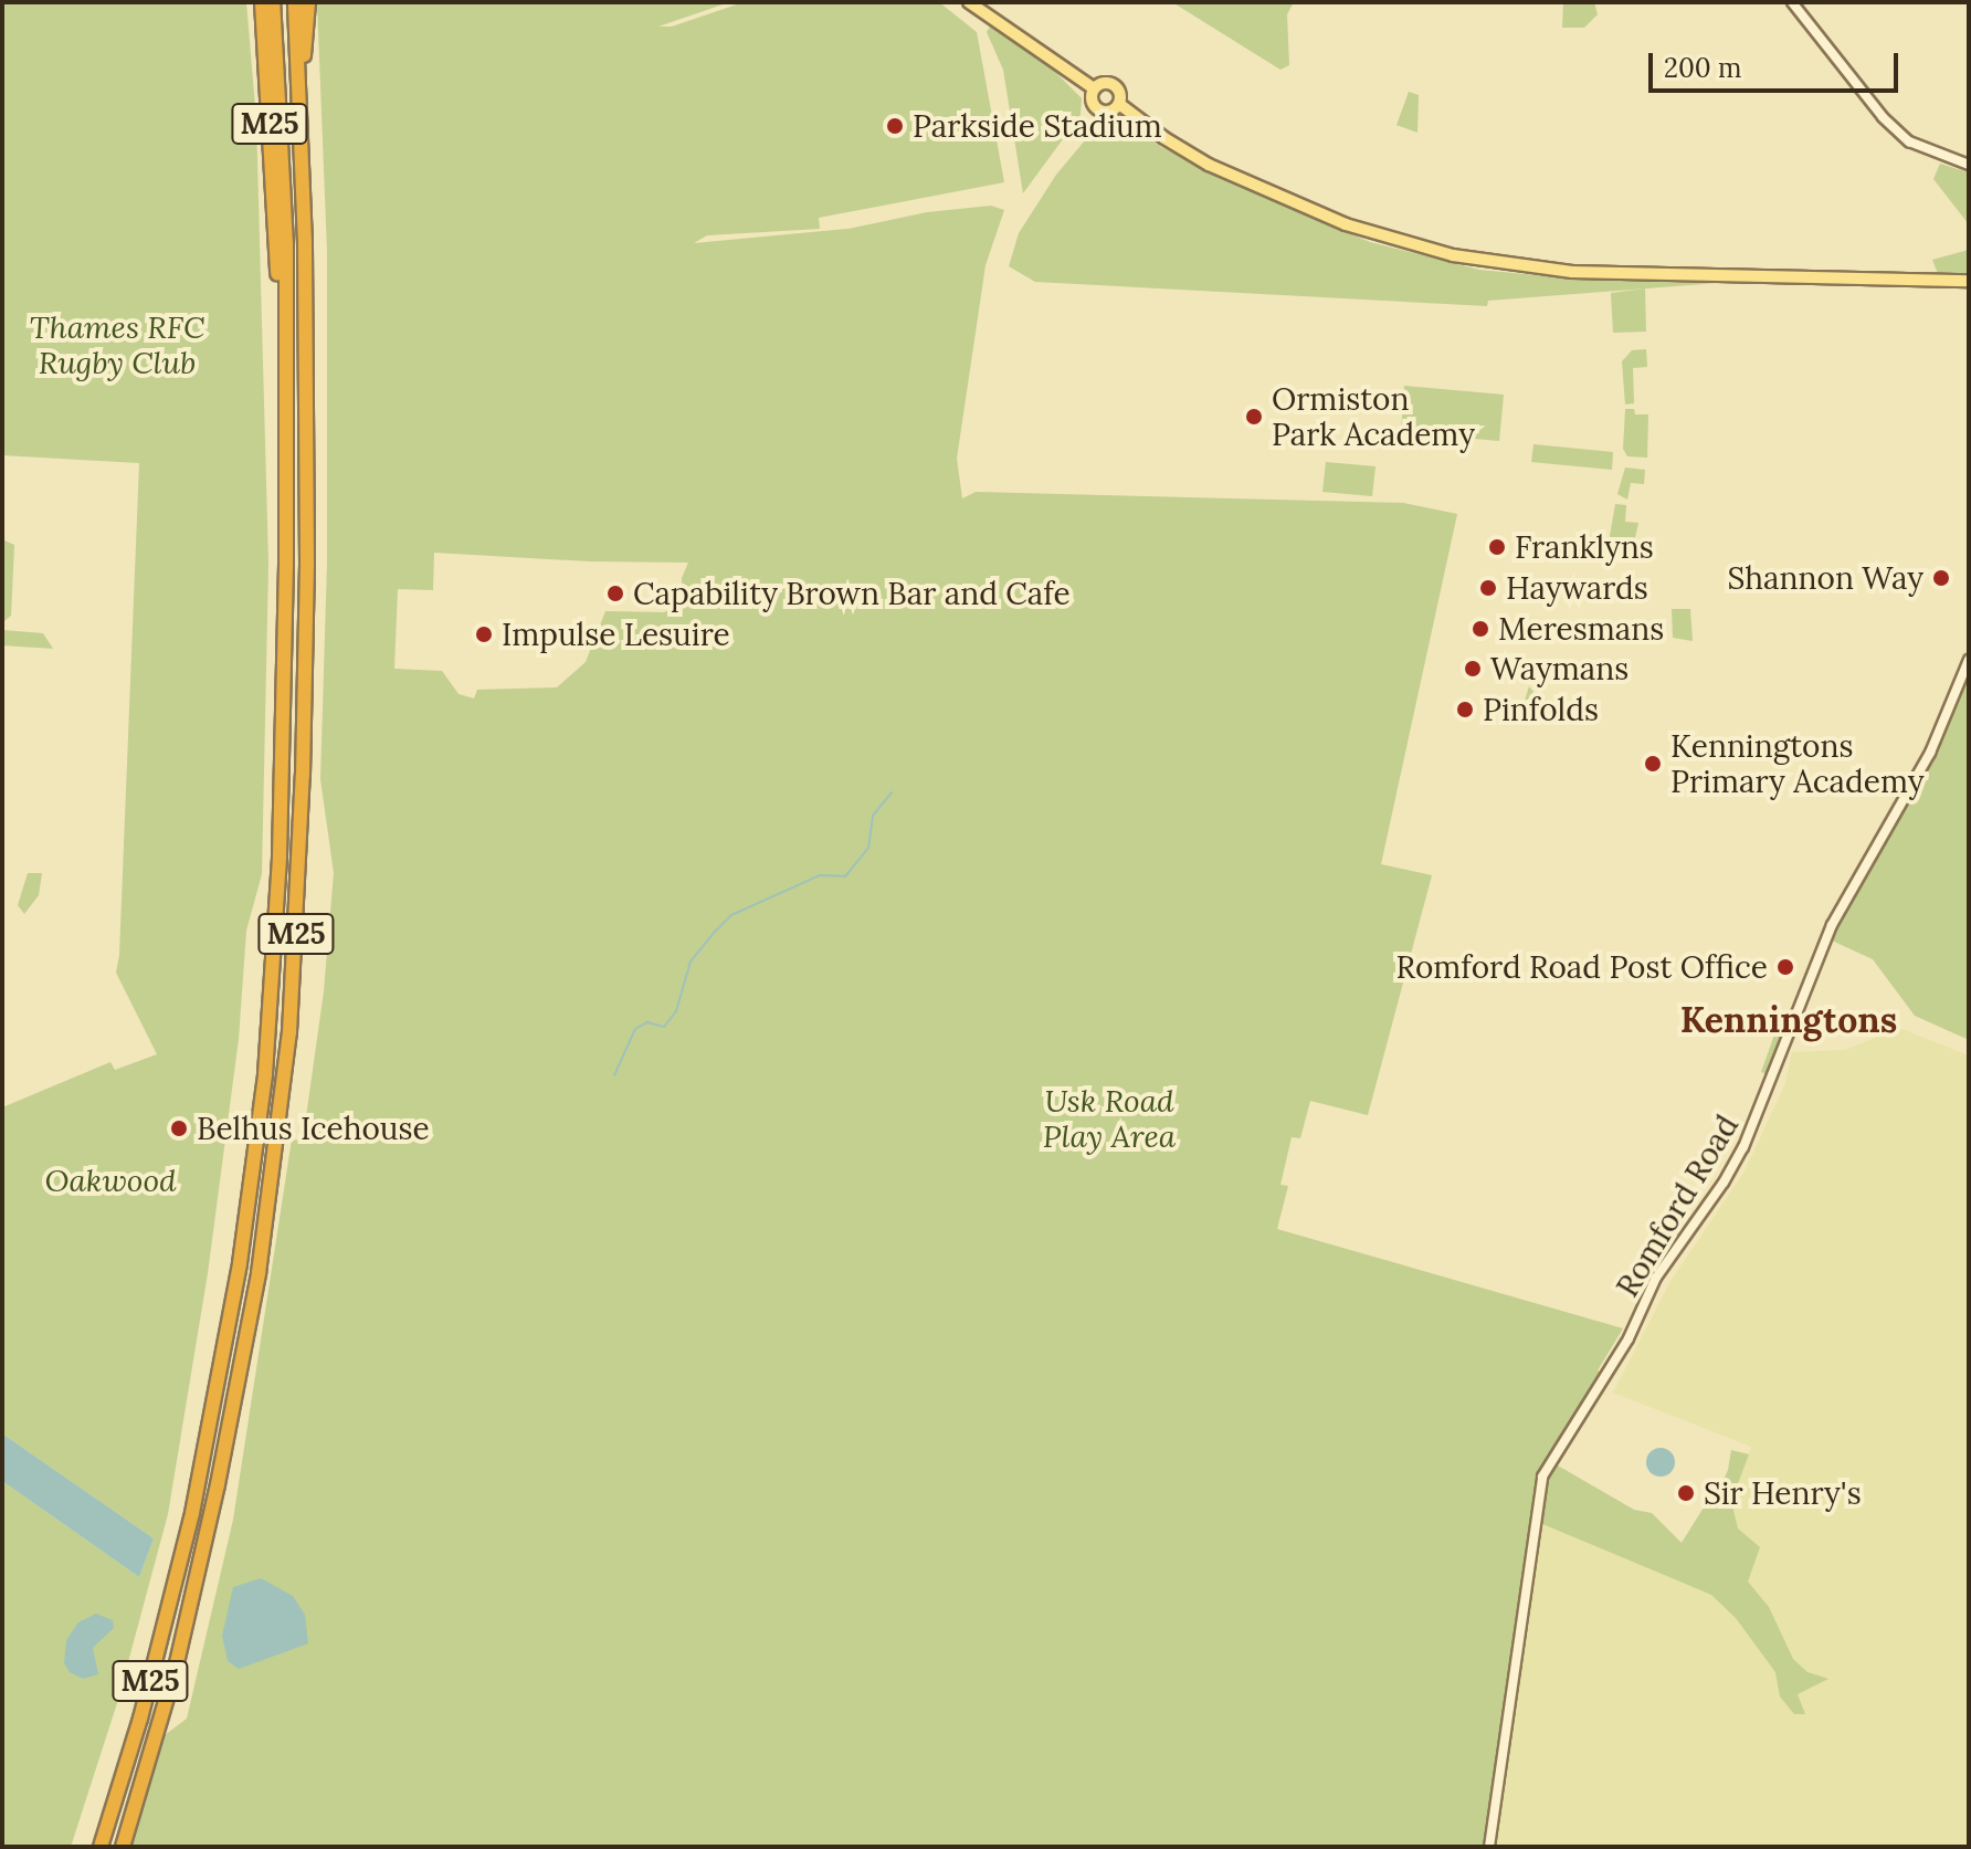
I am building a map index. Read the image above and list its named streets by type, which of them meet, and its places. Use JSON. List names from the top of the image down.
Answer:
{
  "streets": {
    "highway": ["M25"],
    "street": ["Romford Road"]
  },
  "districts": ["Kenningtons"],
  "parks": ["Thames RFC Rugby Club", "Usk Road Play Area", "Oakwood"],
  "places": [
    "Parkside Stadium",
    "Ormiston Park Academy",
    "Franklyns",
    "Shannon Way",
    "Haywards",
    "Capability Brown Bar and Cafe",
    "Meresmans",
    "Impulse Lesuire",
    "Waymans",
    "Pinfolds",
    "Kenningtons Primary Academy",
    "Romford Road Post Office",
    "Belhus Icehouse",
    "Sir Henry's"
  ],
  "scale_bar": "200 m"
}
